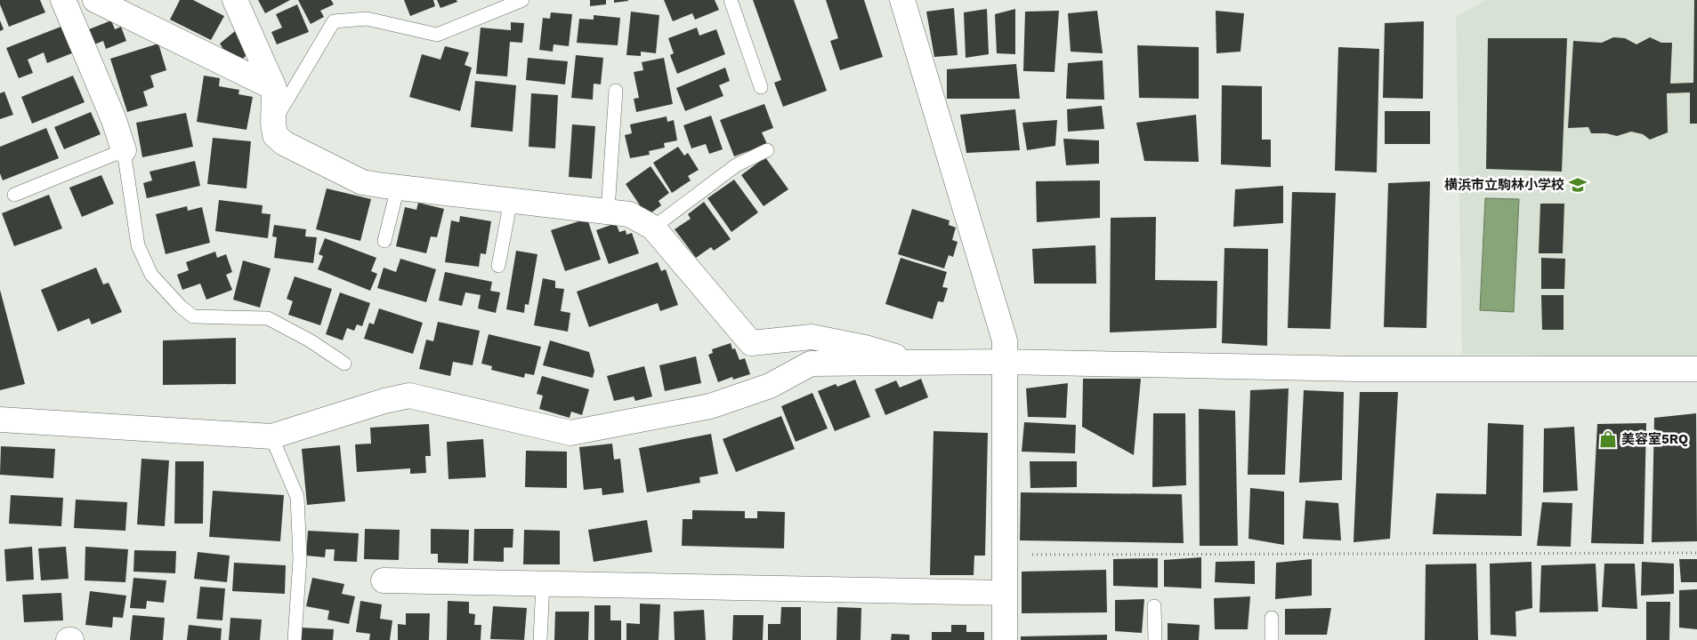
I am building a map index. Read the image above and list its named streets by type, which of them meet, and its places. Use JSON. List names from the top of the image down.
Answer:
{
  "places": {
    "school or university": ["横浜市立駒林小学校"],
    "shop": ["美容室5RQ"]
  }
}
